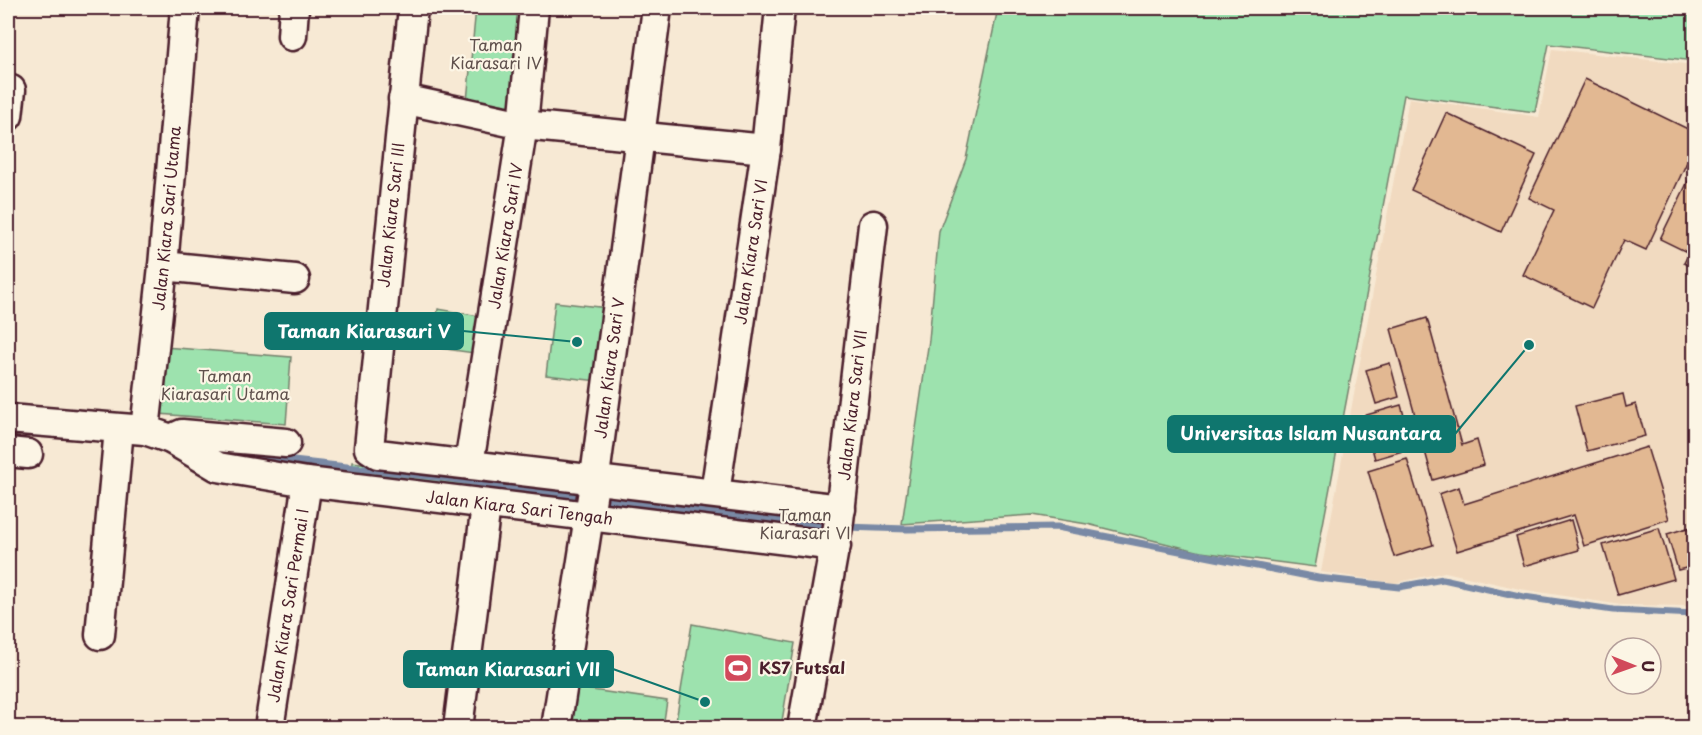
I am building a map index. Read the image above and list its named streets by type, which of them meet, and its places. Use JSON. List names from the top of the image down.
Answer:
{
  "streets": {
    "street": [
      "Jalan Kiara Sari III",
      "Jalan Kiara Sari Utama",
      "Jalan Kiara Sari IV",
      "Jalan Kiara Sari VI",
      "Jalan Kiara Sari V",
      "Jalan Kiara Sari VII",
      "Jalan Kiara Sari Tengah",
      "Jalan Kiara Sari Permai I"
    ]
  },
  "crossings": [
    ["Jalan Kiara Sari III", "Jalan Kiara Sari Tengah"],
    ["Jalan Kiara Sari Utama", "Jalan Kiara Sari Tengah"],
    ["Jalan Kiara Sari IV", "Jalan Kiara Sari Tengah"],
    ["Jalan Kiara Sari VI", "Jalan Kiara Sari Tengah"],
    ["Jalan Kiara Sari V", "Jalan Kiara Sari Tengah"],
    ["Jalan Kiara Sari VII", "Jalan Kiara Sari Tengah"],
    ["Jalan Kiara Sari Tengah", "Jalan Kiara Sari Permai I"]
  ],
  "parks": ["Taman Kiarasari IV", "Taman Kiarasari Utama", "Taman Kiarasari VI"],
  "places": {
    "other": ["Taman Kiarasari V", "Universitas Islam Nusantara", "Taman Kiarasari VII"],
    "sports": ["KS7 Futsal"]
  },
  "north": "right"
}
